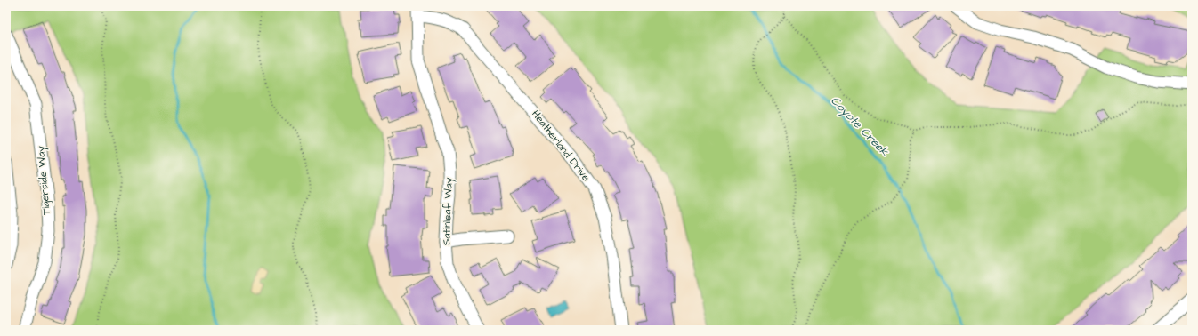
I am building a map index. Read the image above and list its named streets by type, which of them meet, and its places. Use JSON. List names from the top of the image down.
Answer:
{
  "streets": {
    "street": ["Heatherland Drive", "Tigerside Way", "Satinleaf Way"]
  },
  "crossings": [
    ["Heatherland Drive", "Satinleaf Way"]
  ],
  "water": ["Coyote Creek"]
}
